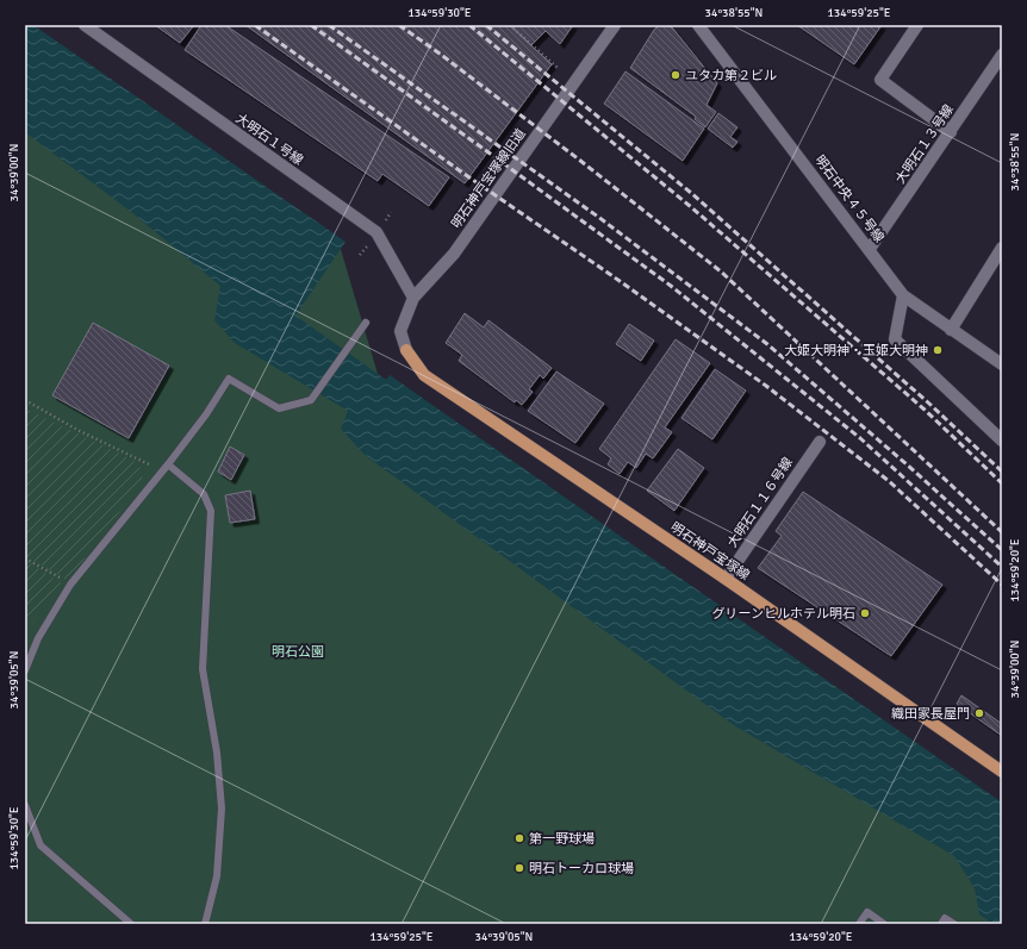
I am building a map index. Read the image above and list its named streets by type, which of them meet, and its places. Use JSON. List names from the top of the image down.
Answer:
{
  "streets": {
    "main road": ["明石神戸宝塚線"],
    "street": [
      "大明石１号線",
      "大明石１３号線",
      "明石神戸宝塚線旧道",
      "明石中央４５号線",
      "大明石１１６号線"
    ]
  },
  "crossings": [
    ["大明石１号線", "明石神戸宝塚線旧道"],
    ["大明石１３号線", "明石中央４５号線"],
    ["明石神戸宝塚線旧道", "明石神戸宝塚線"],
    ["大明石１１６号線", "明石神戸宝塚線"]
  ],
  "parks": ["明石公園"],
  "places": [
    "ユタカ第２ビル",
    "大姫大明神・玉姫大明神",
    "グリーンヒルホテル明石",
    "織田家長屋門",
    "第一野球場",
    "明石トーカロ球場"
  ],
  "coordinates": [
    "134°59'30\"E",
    "34°38'55\"N",
    "134°59'25\"E",
    "34°39'00\"N",
    "134°59'20\"E",
    "34°39'05\"N"
  ]
}
